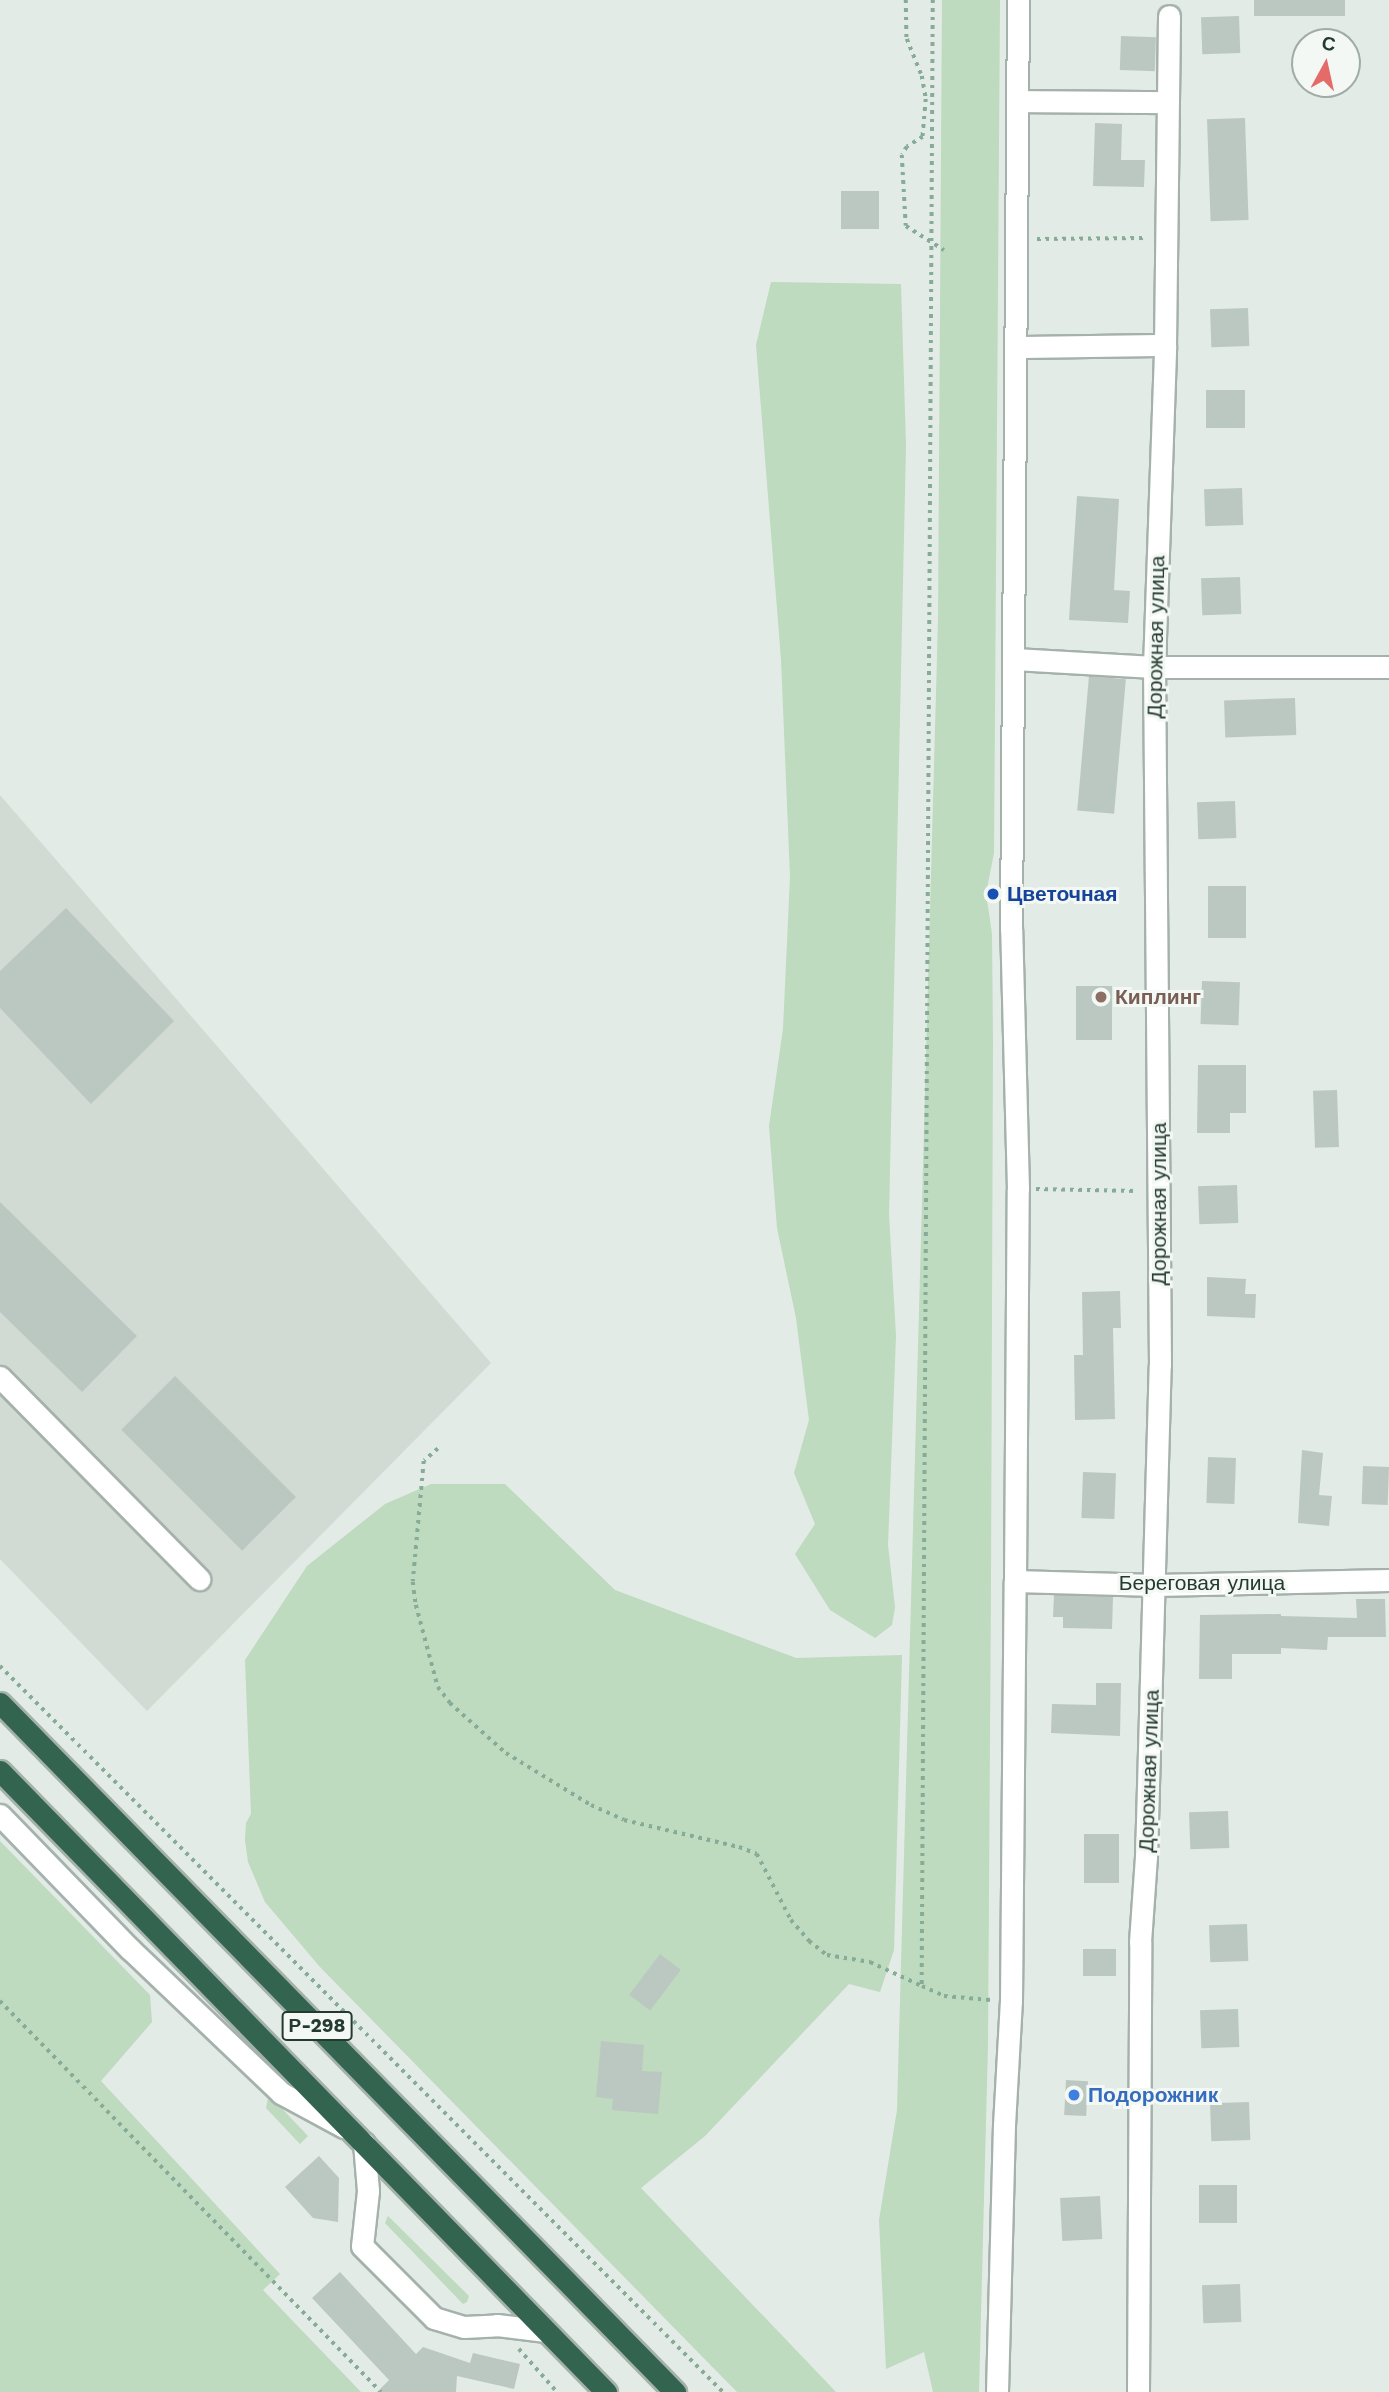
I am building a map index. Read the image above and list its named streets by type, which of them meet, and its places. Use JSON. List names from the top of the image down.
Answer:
{
  "streets": {
    "highway": ["Р-298"],
    "street": ["Дорожная улица", "Береговая улица"]
  },
  "crossings": [
    ["Дорожная улица", "Береговая улица"]
  ],
  "places": ["Цветочная", "Киплинг", "Подорожник"],
  "north": "top"
}
